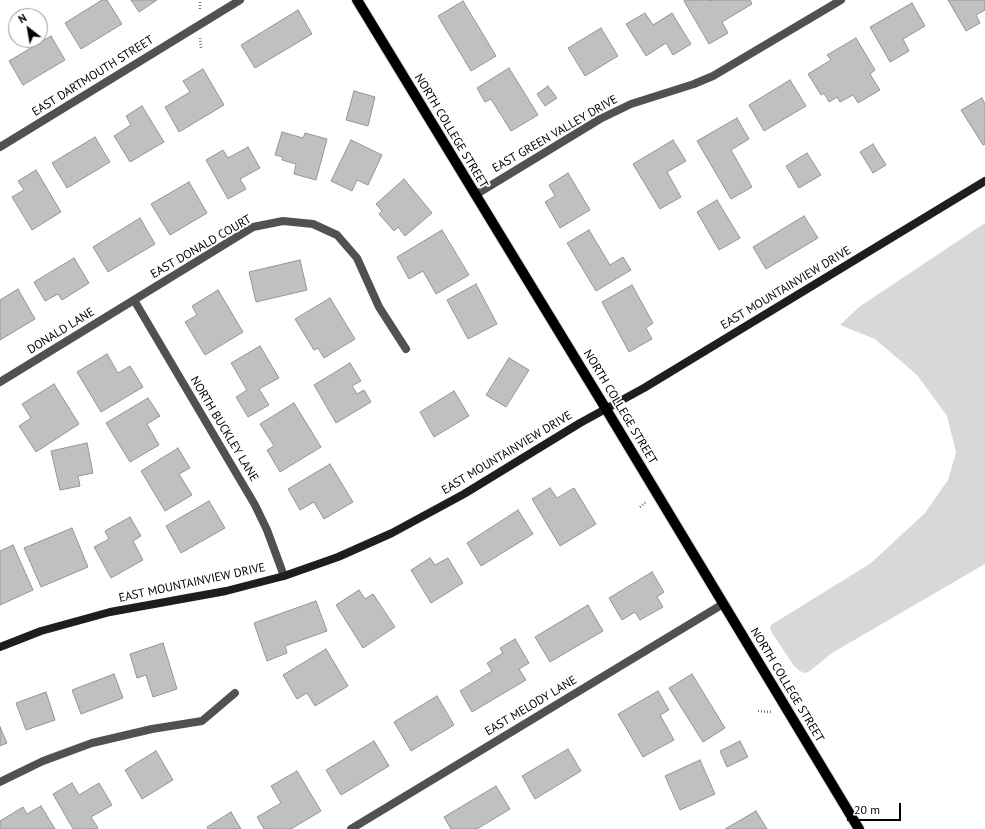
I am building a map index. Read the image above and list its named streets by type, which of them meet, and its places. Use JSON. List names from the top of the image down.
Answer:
{
  "streets": {
    "main road": ["NORTH COLLEGE STREET"],
    "street": [
      "EAST DARTMOUTH STREET",
      "EAST GREEN VALLEY DRIVE",
      "EAST DONALD COURT",
      "EAST MOUNTAINVIEW DRIVE",
      "DONALD LANE",
      "NORTH BUCKLEY LANE",
      "EAST MELODY LANE"
    ]
  },
  "crossings": [
    ["NORTH COLLEGE STREET", "EAST GREEN VALLEY DRIVE"],
    ["NORTH COLLEGE STREET", "EAST MOUNTAINVIEW DRIVE"],
    ["NORTH COLLEGE STREET", "EAST MELODY LANE"],
    ["EAST DONALD COURT", "DONALD LANE"],
    ["EAST DONALD COURT", "NORTH BUCKLEY LANE"],
    ["EAST MOUNTAINVIEW DRIVE", "NORTH BUCKLEY LANE"],
    ["DONALD LANE", "NORTH BUCKLEY LANE"]
  ],
  "scale_bar": "20 m",
  "north": "top left"
}
